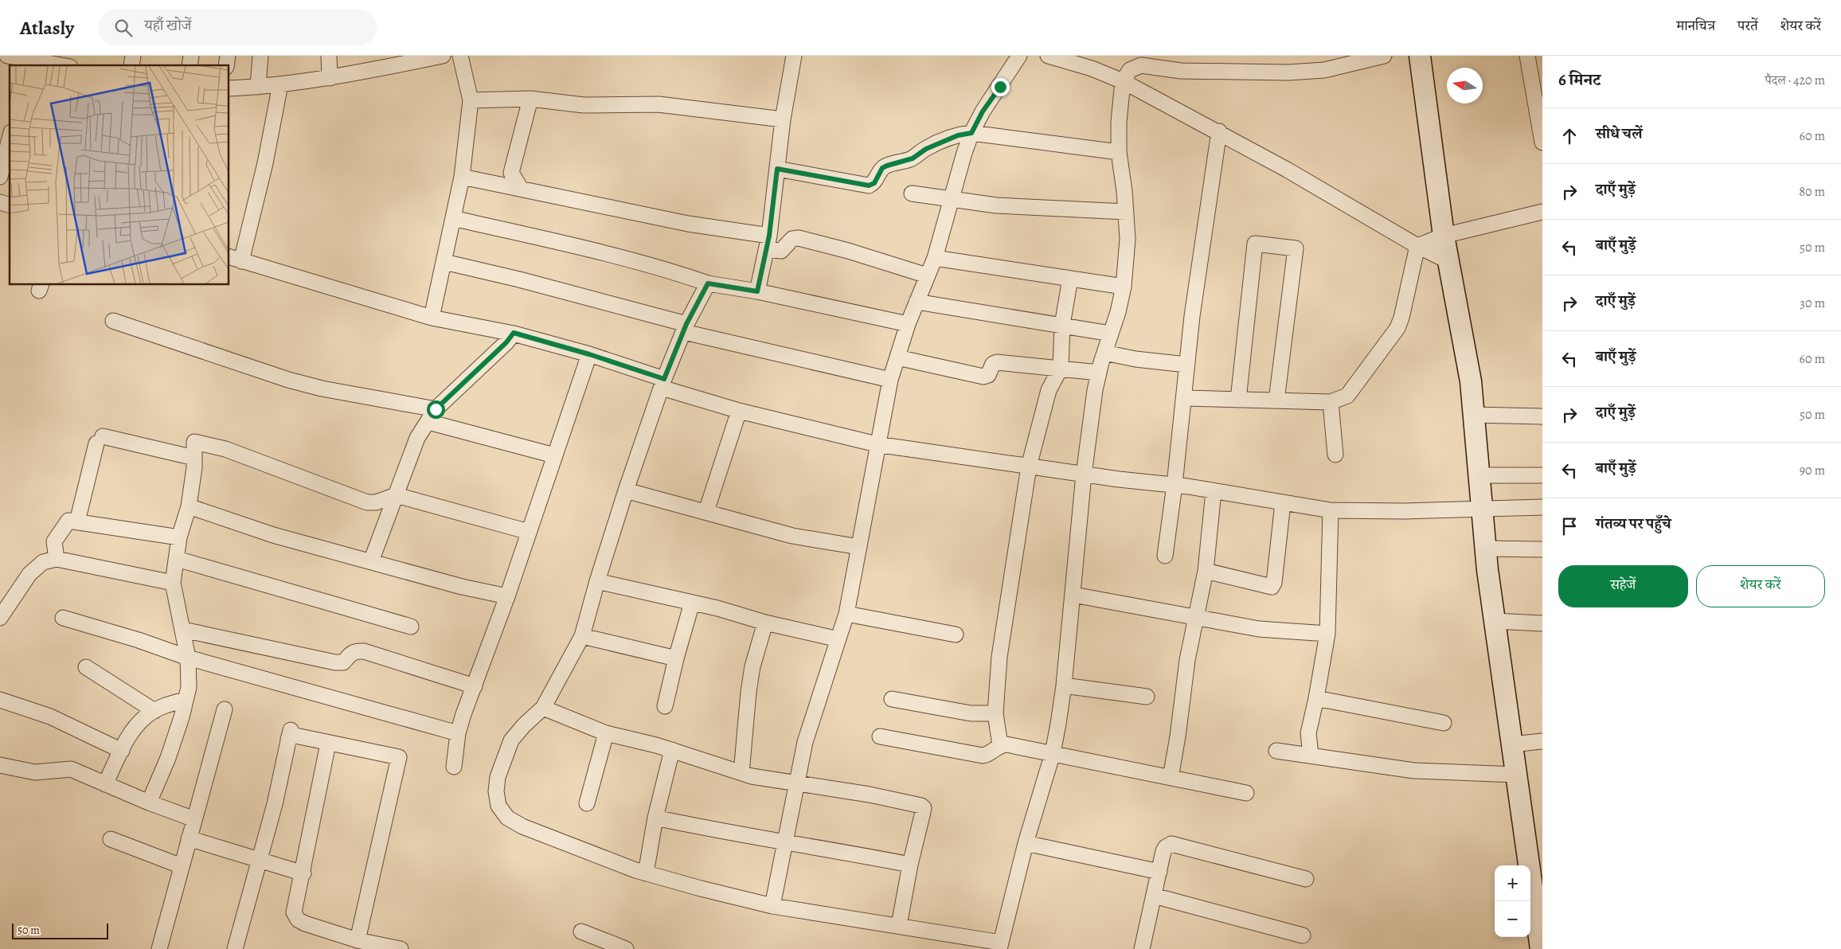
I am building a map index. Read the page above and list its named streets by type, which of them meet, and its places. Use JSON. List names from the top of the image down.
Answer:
{
  "scale_bar": "50 m",
  "north": "left",
  "page": {
    "header": "Atlasly",
    "search": "यहाँ खोजें",
    "nav": ["मानचित्र", "परतें", "शेयर करें"],
    "heading": ["6 मिनट", "पैदल · 420 m"],
    "list": [
      ["सीधे चलें", "60 m"],
      ["दाएँ मुड़ें", "80 m"],
      ["बाएँ मुड़ें", "50 m"],
      ["दाएँ मुड़ें", "30 m"],
      ["बाएँ मुड़ें", "60 m"],
      ["दाएँ मुड़ें", "50 m"],
      ["बाएँ मुड़ें", "90 m"],
      "गंतव्य पर पहुँचे"
    ],
    "buttons": ["सहेजें", "शेयर करें"],
    "map_buttons": ["+", "−"],
    "scale": "50 m"
  }
}
